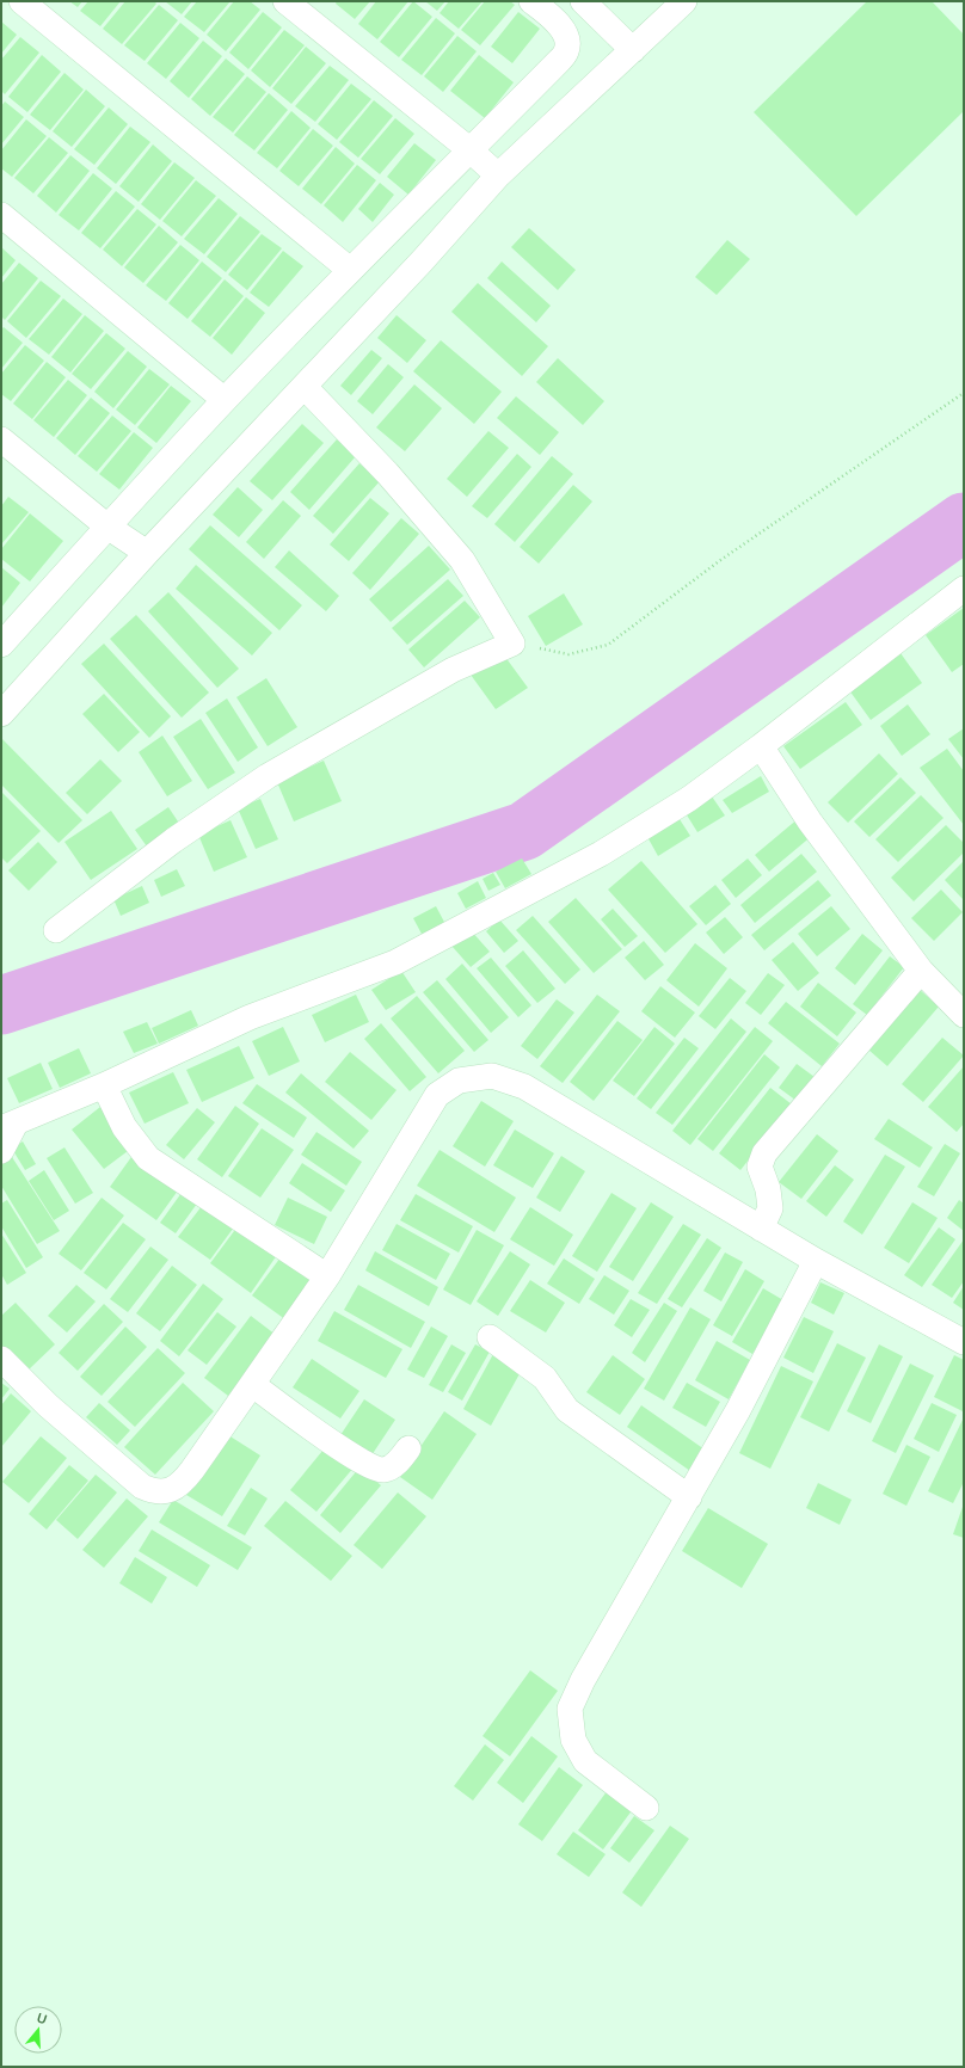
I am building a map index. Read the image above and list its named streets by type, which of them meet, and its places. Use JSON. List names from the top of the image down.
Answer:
{
  "north": "top"
}
